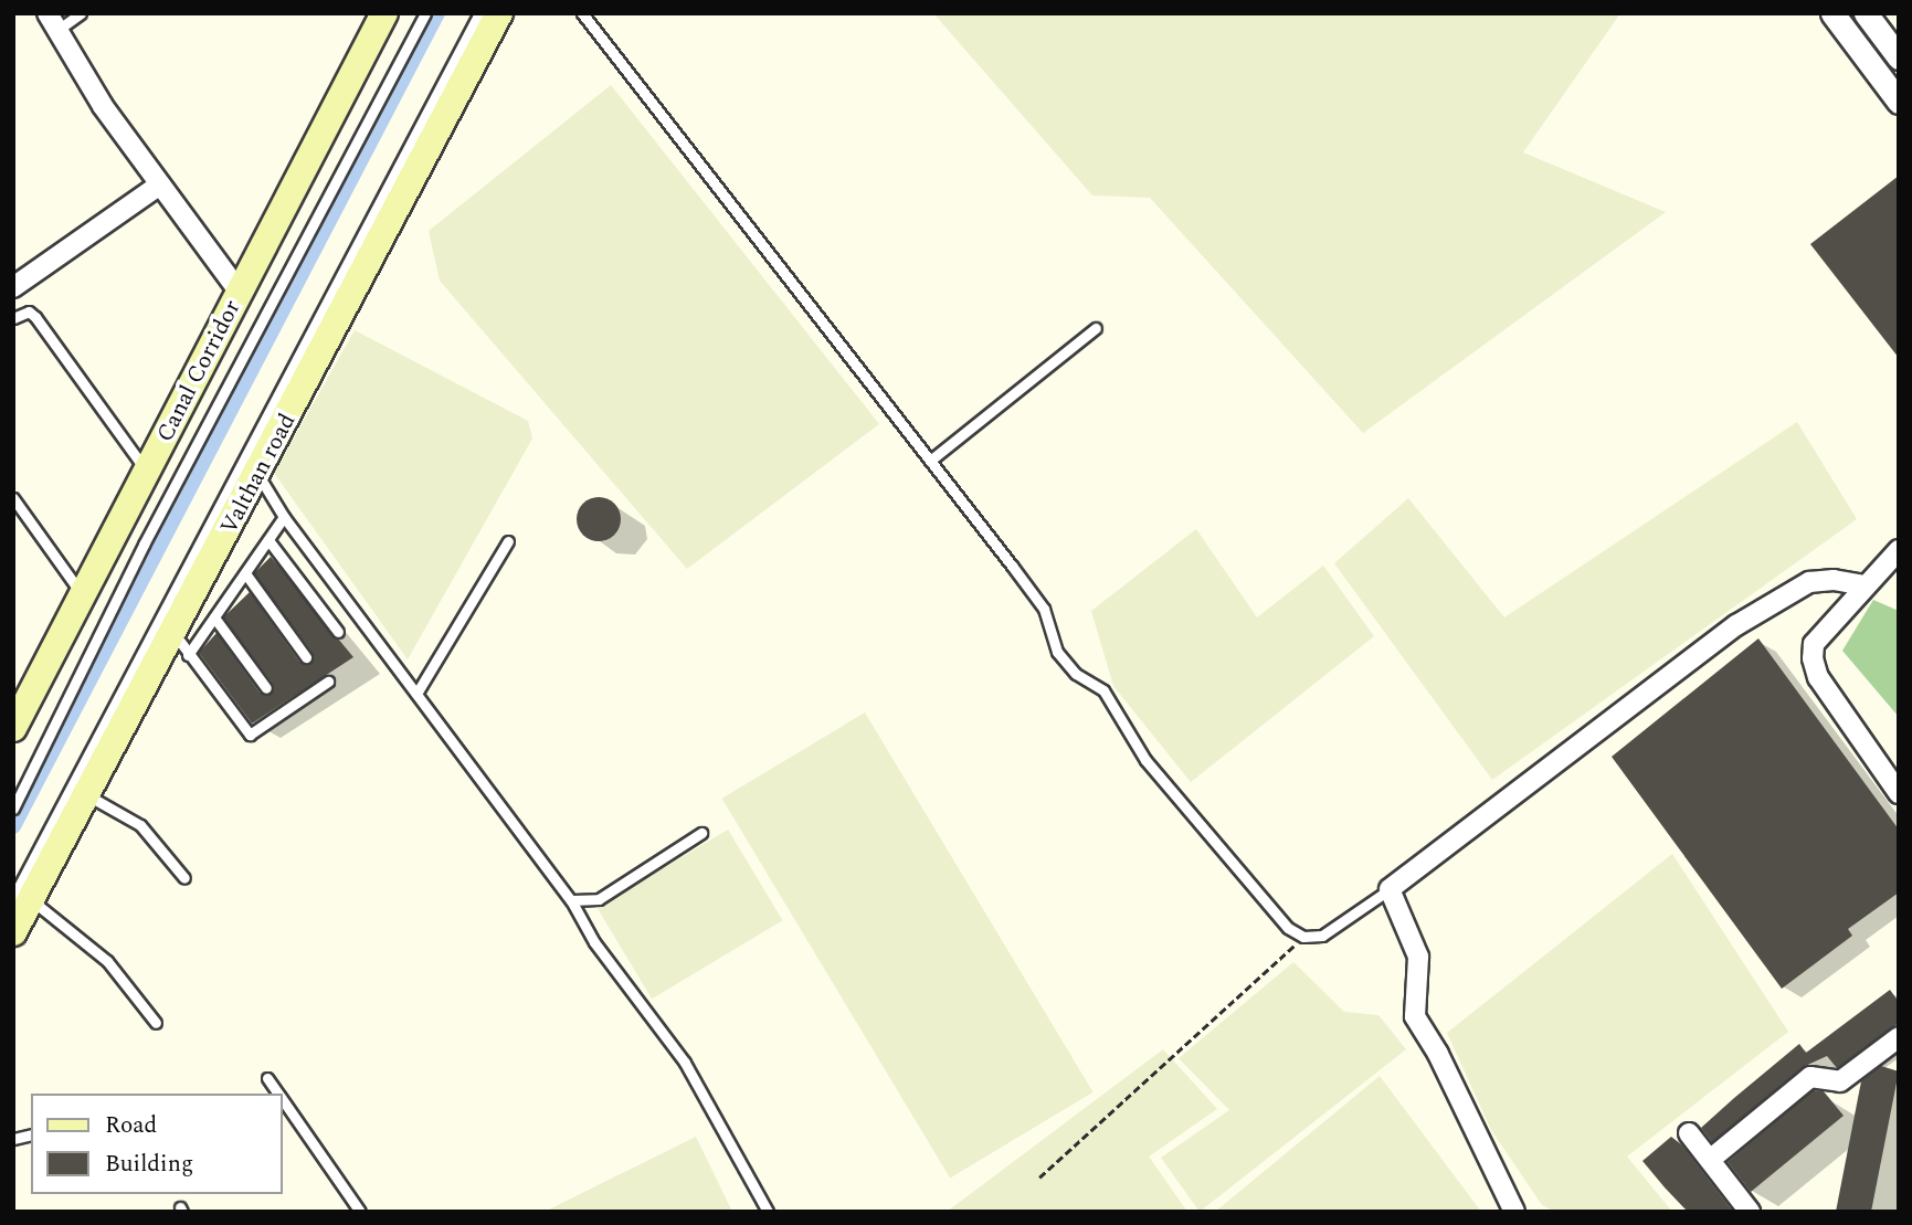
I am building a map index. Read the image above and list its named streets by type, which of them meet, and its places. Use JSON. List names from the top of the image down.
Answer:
{
  "streets": {
    "main road": ["Canal Corridor", "Valthan road"]
  },
  "legend": ["Road", "Building"]
}
